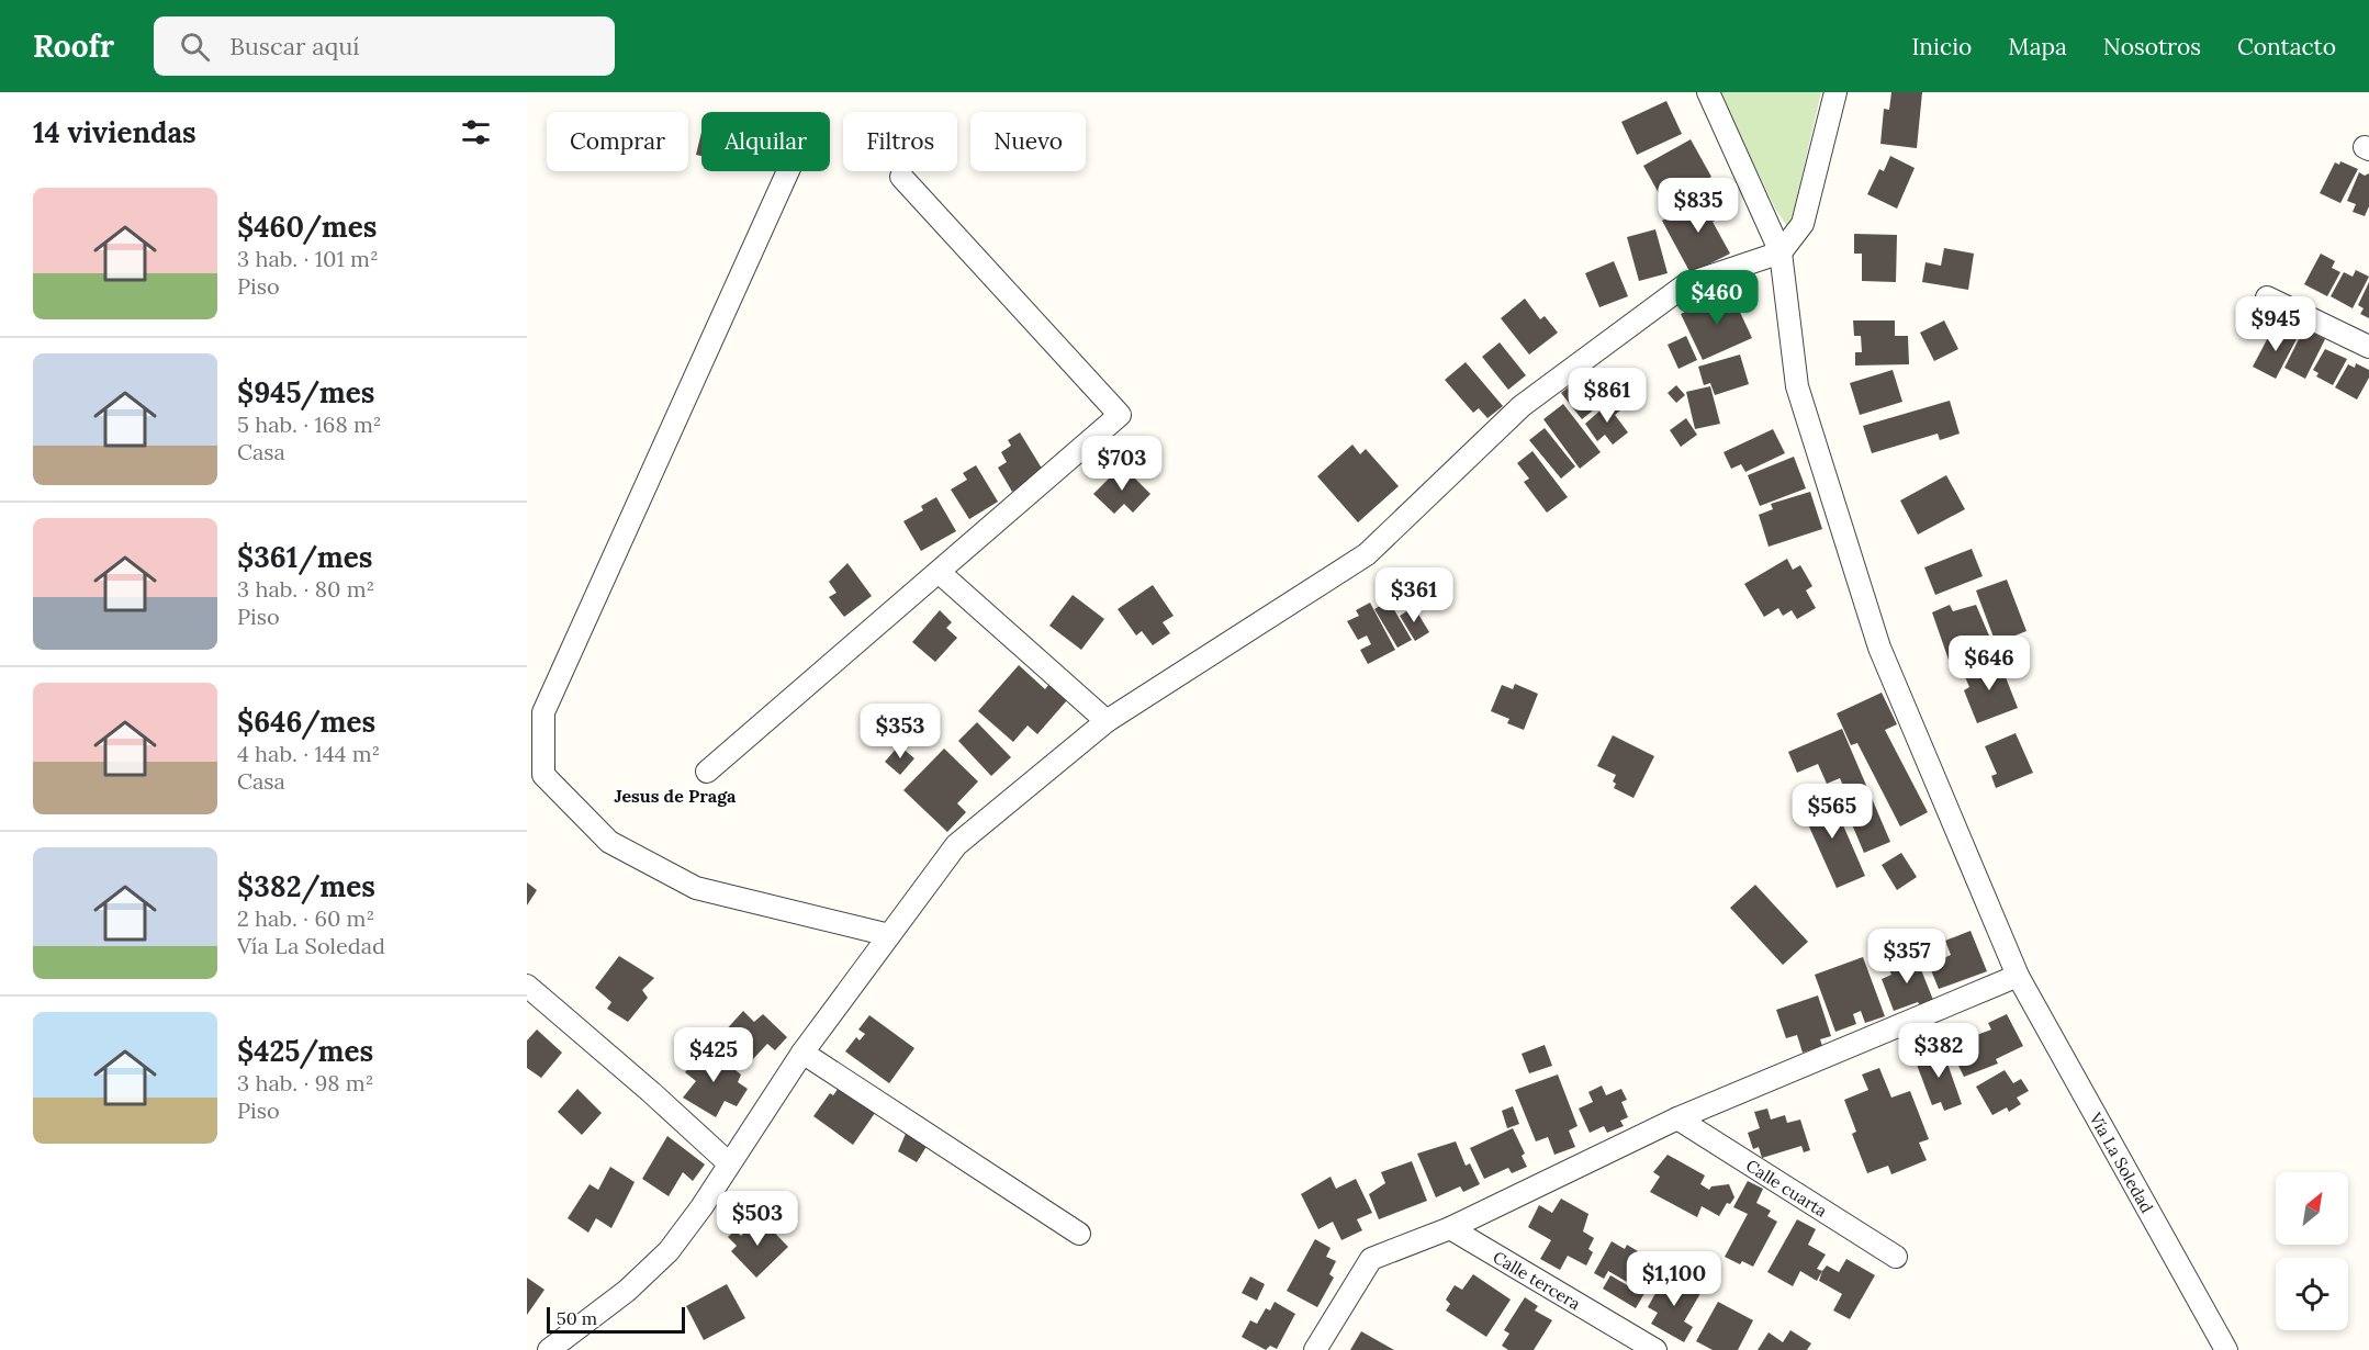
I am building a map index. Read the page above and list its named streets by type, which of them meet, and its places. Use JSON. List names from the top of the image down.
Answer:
{
  "streets": {
    "street": ["Vía La Soledad", "Calle cuarta", "Calle tercera"]
  },
  "districts": ["Jesus de Praga"],
  "scale_bar": "50 m",
  "north": "top right",
  "page": {
    "header": "Roofr",
    "search": "Buscar aquí",
    "nav": [
      "Inicio",
      "Mapa",
      "Nosotros",
      "Contacto"
    ],
    "heading": "14 viviendas",
    "chip": [
      "Comprar",
      "Alquilar",
      "Filtros",
      "Nuevo"
    ],
    "list": [
      {
        "name": "$460/mes",
        "note": "3 hab. · 101 m² · Piso"
      },
      {
        "name": "$945/mes",
        "note": "5 hab. · 168 m² · Casa"
      },
      {
        "name": "$361/mes",
        "note": "3 hab. · 80 m² · Piso"
      },
      {
        "name": "$646/mes",
        "note": "4 hab. · 144 m² · Casa"
      },
      {
        "name": "$382/mes",
        "note": "2 hab. · 60 m² · Vía La Soledad"
      },
      {
        "name": "$425/mes",
        "note": "3 hab. · 98 m² · Piso"
      }
    ],
    "price": [
      "$835",
      "$460",
      "$945",
      "$861",
      "$703",
      "$361",
      "$646",
      "$353",
      "$565",
      "$357",
      "$382",
      "$425",
      "$503",
      "$1,100"
    ],
    "scale": "50 m"
  }
}
